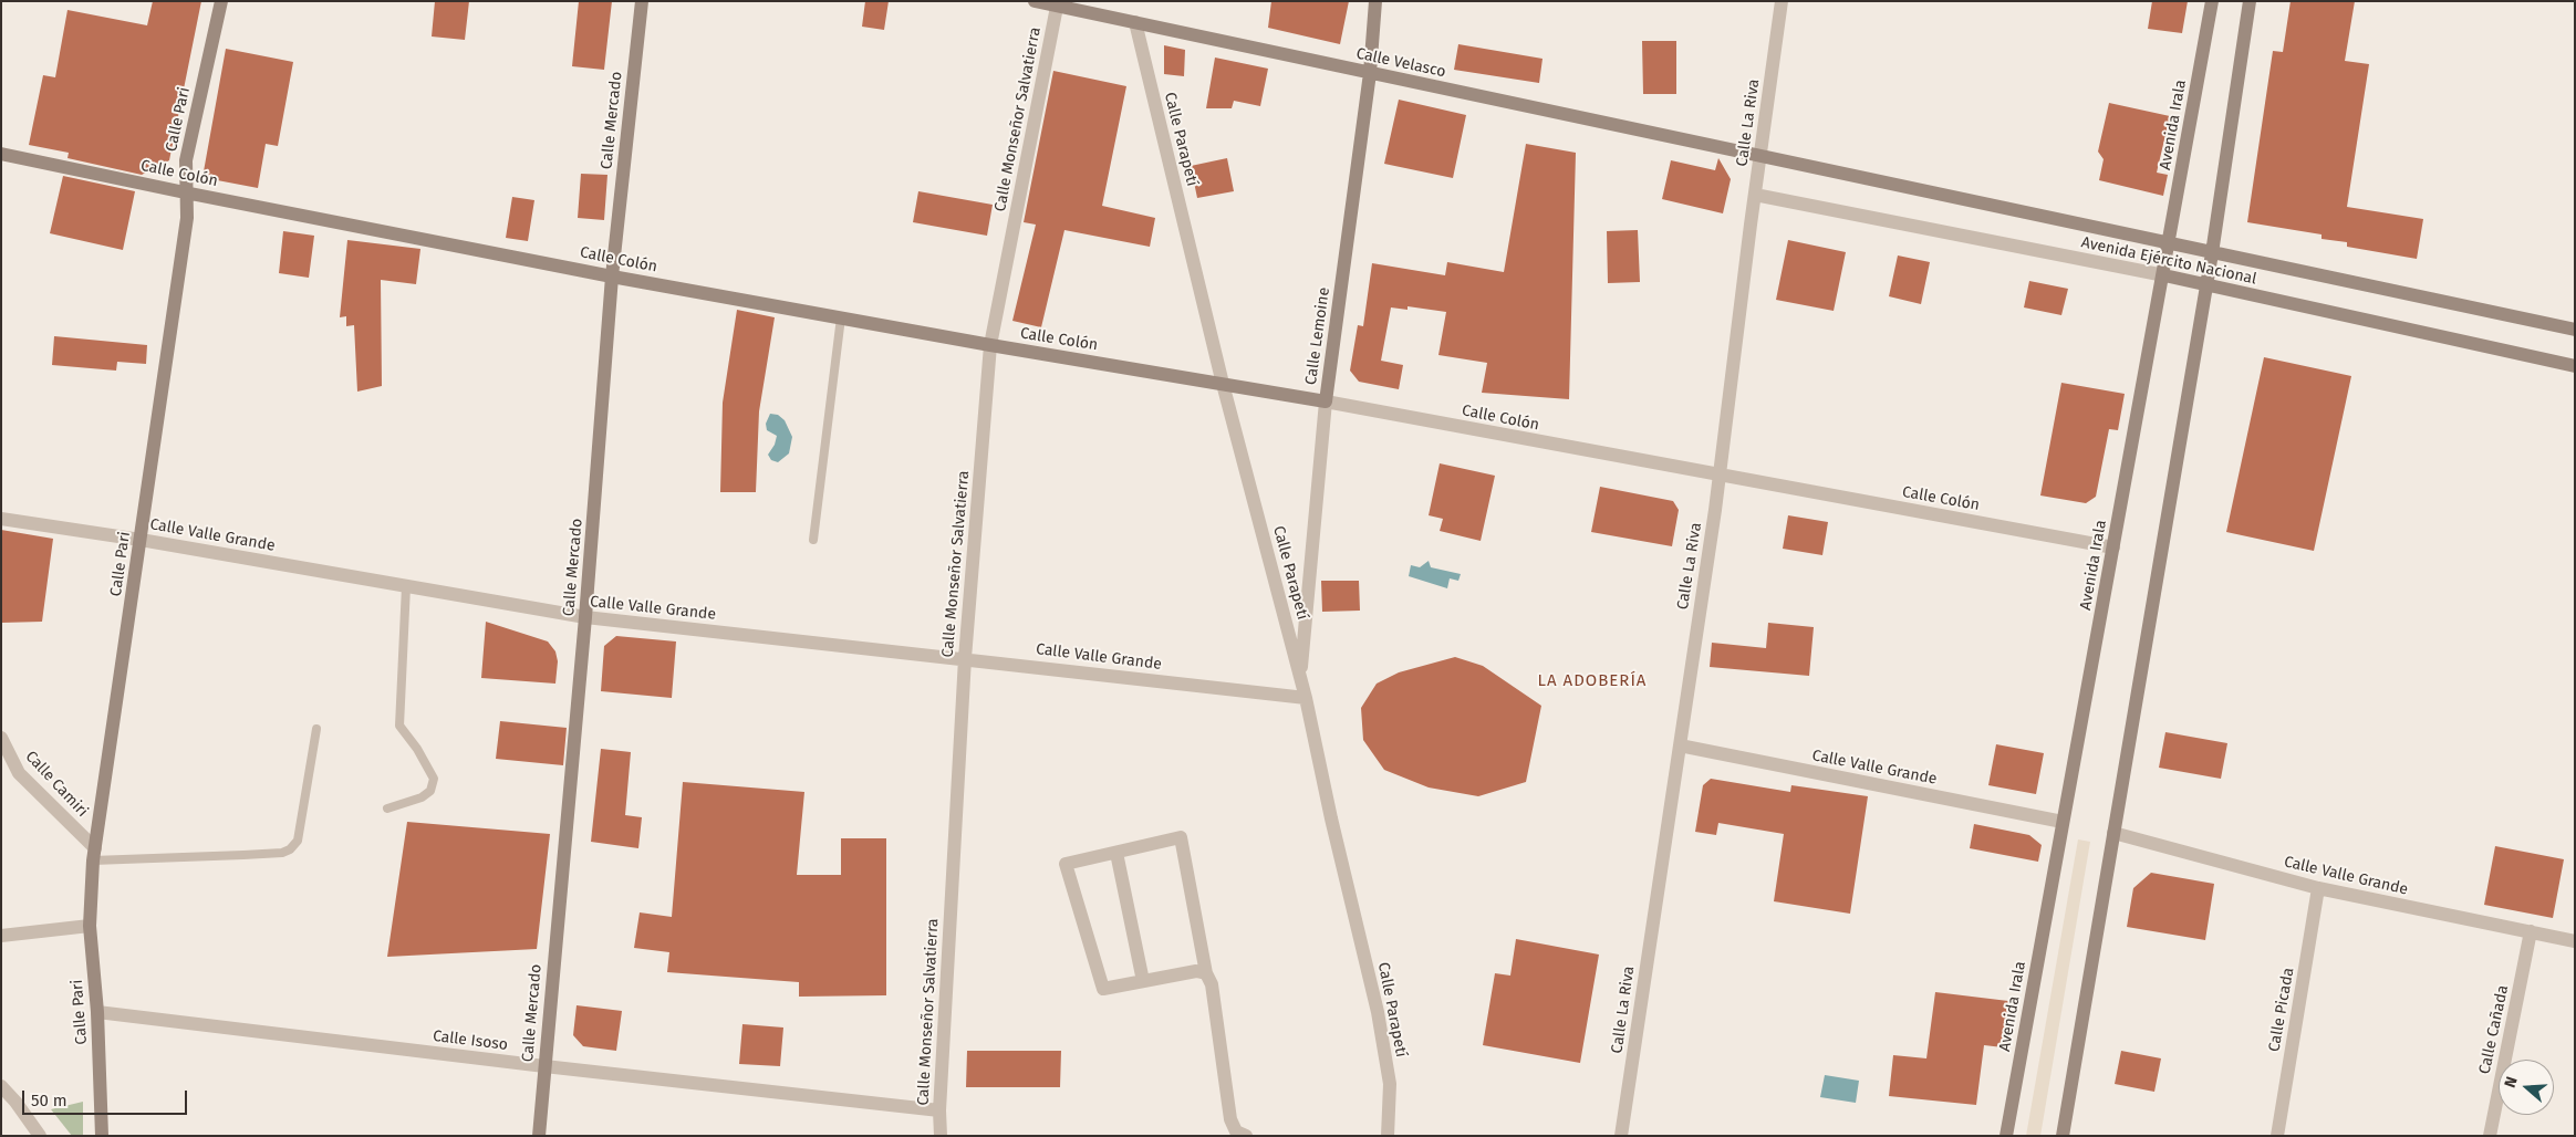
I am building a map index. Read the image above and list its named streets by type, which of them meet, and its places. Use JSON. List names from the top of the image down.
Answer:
{
  "streets": {
    "street": [
      "Calle Velasco",
      "Calle Pari",
      "Calle Monseñor Salvatierra",
      "Calle Mercado",
      "Calle La Riva",
      "Avenida Irala",
      "Calle Parapetí",
      "Calle Colón",
      "Avenida Ejército Nacional",
      "Calle Lemoine",
      "Calle Valle Grande",
      "Calle Camiri",
      "Calle Picada",
      "Calle Cañada",
      "Calle Isoso"
    ]
  },
  "crossings": [
    ["Calle Velasco", "Calle Monseñor Salvatierra"],
    ["Calle Velasco", "Calle La Riva"],
    ["Calle Velasco", "Calle Parapetí"],
    ["Calle Velasco", "Avenida Ejército Nacional"],
    ["Calle Velasco", "Calle Lemoine"],
    ["Calle Pari", "Calle Colón"],
    ["Calle Pari", "Calle Valle Grande"],
    ["Calle Pari", "Calle Camiri"],
    ["Calle Pari", "Calle Isoso"],
    ["Calle Monseñor Salvatierra", "Calle Colón"],
    ["Calle Monseñor Salvatierra", "Calle Valle Grande"],
    ["Calle Monseñor Salvatierra", "Calle Isoso"],
    ["Calle Mercado", "Calle Colón"],
    ["Calle Mercado", "Calle Valle Grande"],
    ["Calle Mercado", "Calle Isoso"],
    ["Calle La Riva", "Calle Colón"],
    ["Calle La Riva", "Avenida Ejército Nacional"],
    ["Calle La Riva", "Calle Valle Grande"],
    ["Avenida Irala", "Calle Colón"],
    ["Avenida Irala", "Avenida Ejército Nacional"],
    ["Avenida Irala", "Calle Valle Grande"],
    ["Calle Parapetí", "Calle Colón"],
    ["Calle Parapetí", "Calle Lemoine"],
    ["Calle Parapetí", "Calle Valle Grande"],
    ["Calle Colón", "Calle Lemoine"],
    ["Calle Valle Grande", "Calle Picada"],
    ["Calle Valle Grande", "Calle Cañada"]
  ],
  "districts": ["LA ADOBERÍA"],
  "scale_bar": "50 m",
  "north": "left"
}
